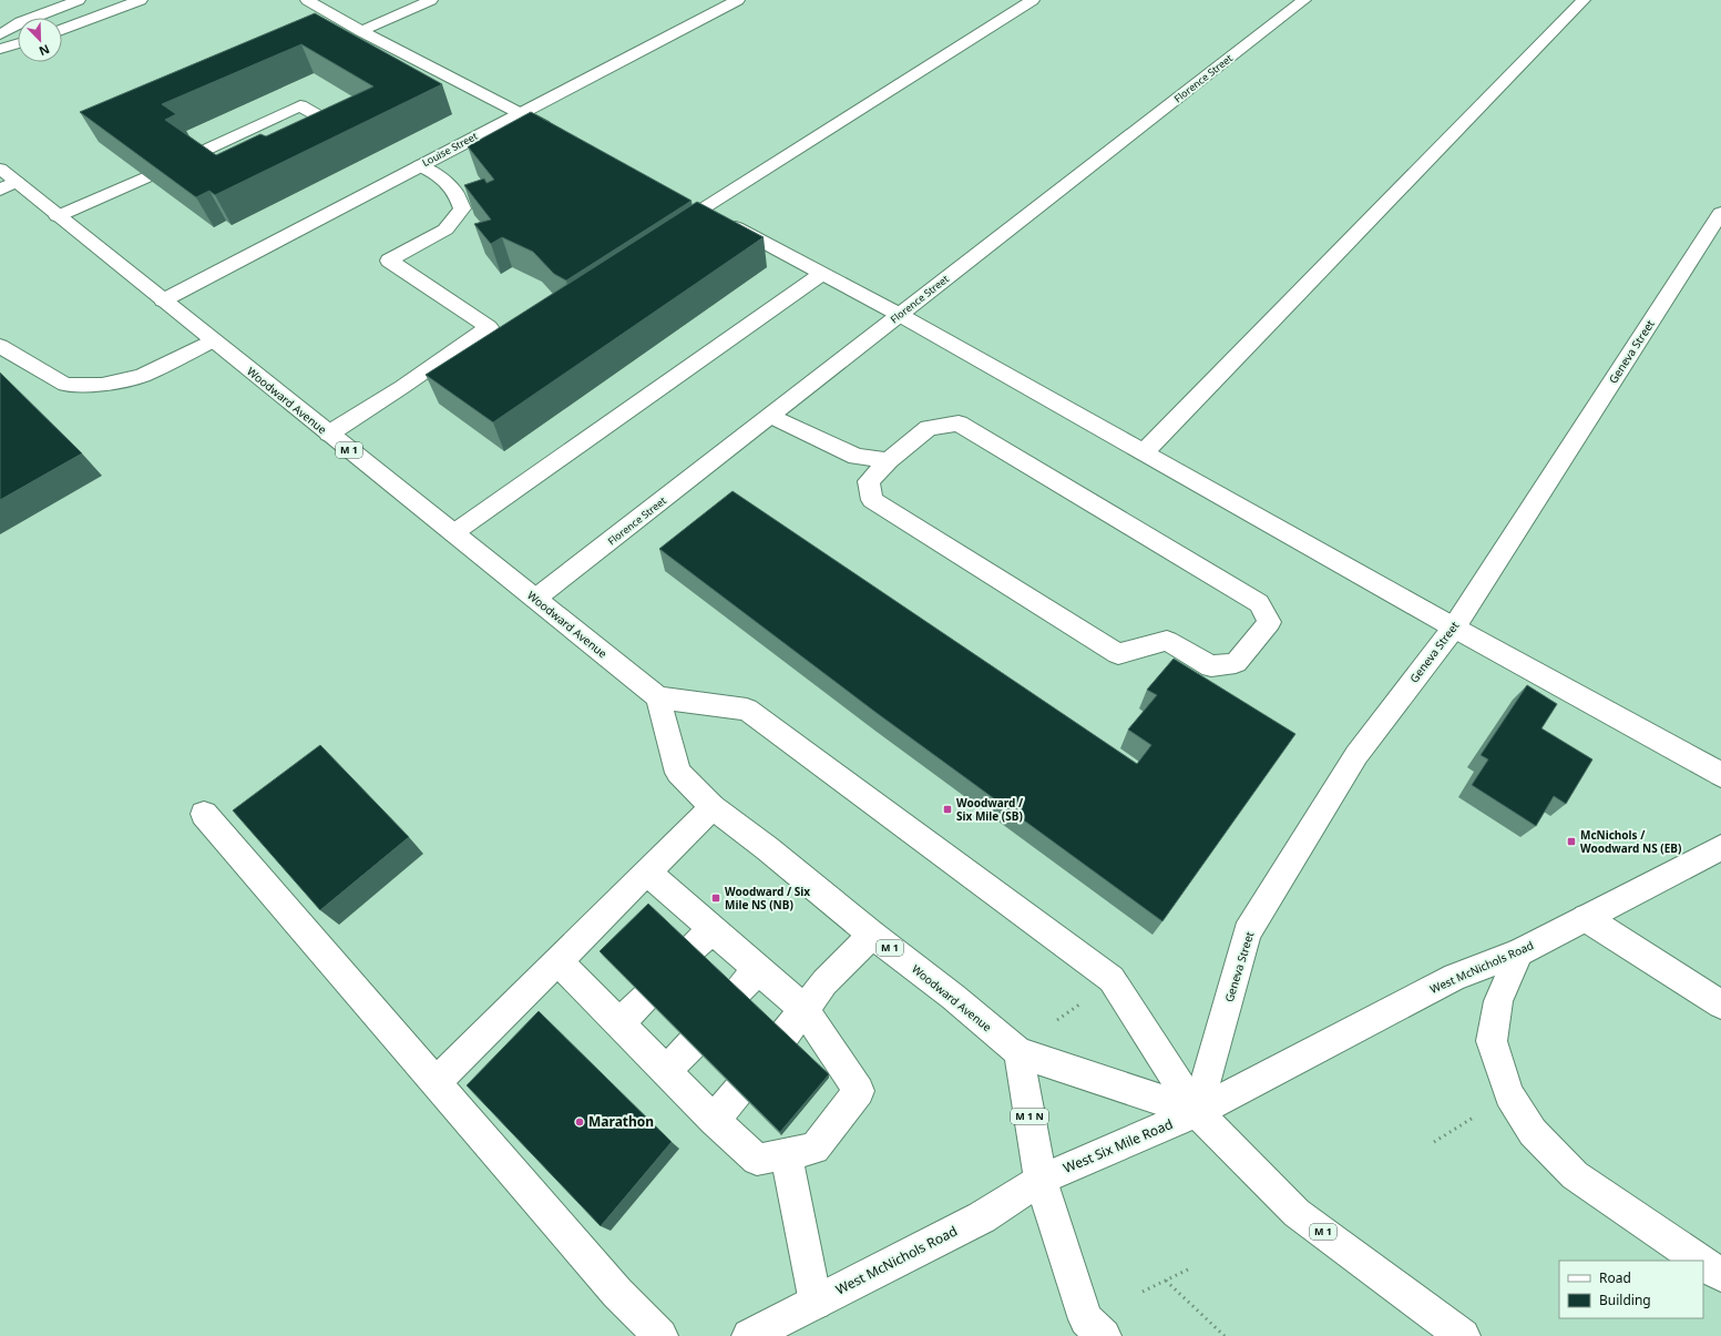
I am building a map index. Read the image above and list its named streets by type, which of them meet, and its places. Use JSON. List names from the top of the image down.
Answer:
{
  "streets": {
    "street": [
      "Florence Street",
      "Louise Street",
      "Geneva Street",
      "Woodward Avenue",
      "M 1",
      "West McNichols Road",
      "M 1 N",
      "West Six Mile Road"
    ]
  },
  "crossings": [
    ["Florence Street", "Woodward Avenue"],
    ["Louise Street", "Woodward Avenue"],
    ["Geneva Street", "Woodward Avenue"],
    ["Geneva Street", "West McNichols Road"],
    ["Geneva Street", "West Six Mile Road"],
    ["Woodward Avenue", "West McNichols Road"],
    ["Woodward Avenue", "M 1 N"],
    ["Woodward Avenue", "West Six Mile Road"],
    ["West McNichols Road", "M 1 N"],
    ["West McNichols Road", "West Six Mile Road"],
    ["M 1 N", "West Six Mile Road"]
  ],
  "places": {
    "transit": ["Woodward / Six Mile (SB)", "McNichols / Woodward NS (EB)", "Woodward / Six Mile NS (NB)"],
    "other": ["Marathon"]
  },
  "legend": ["Road", "Building"],
  "north": "bottom right"
}
